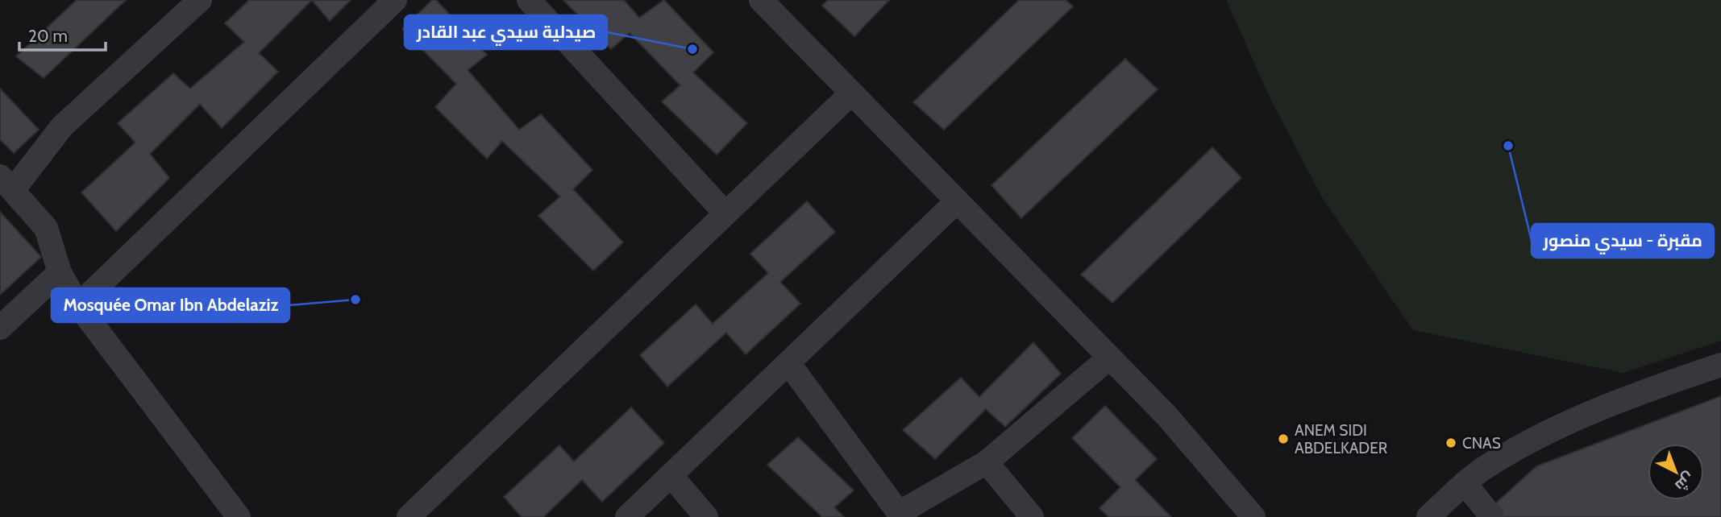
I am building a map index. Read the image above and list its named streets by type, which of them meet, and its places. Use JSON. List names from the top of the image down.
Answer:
{
  "places": [
    "صيدلية سيدي عبد القادر",
    "مقبرة - سيدي منصور",
    "Mosquée Omar Ibn Abdelaziz",
    "ANEM SIDI ABDELKADER",
    "CNAS"
  ],
  "scale_bar": "20 m",
  "north": "bottom right"
}
